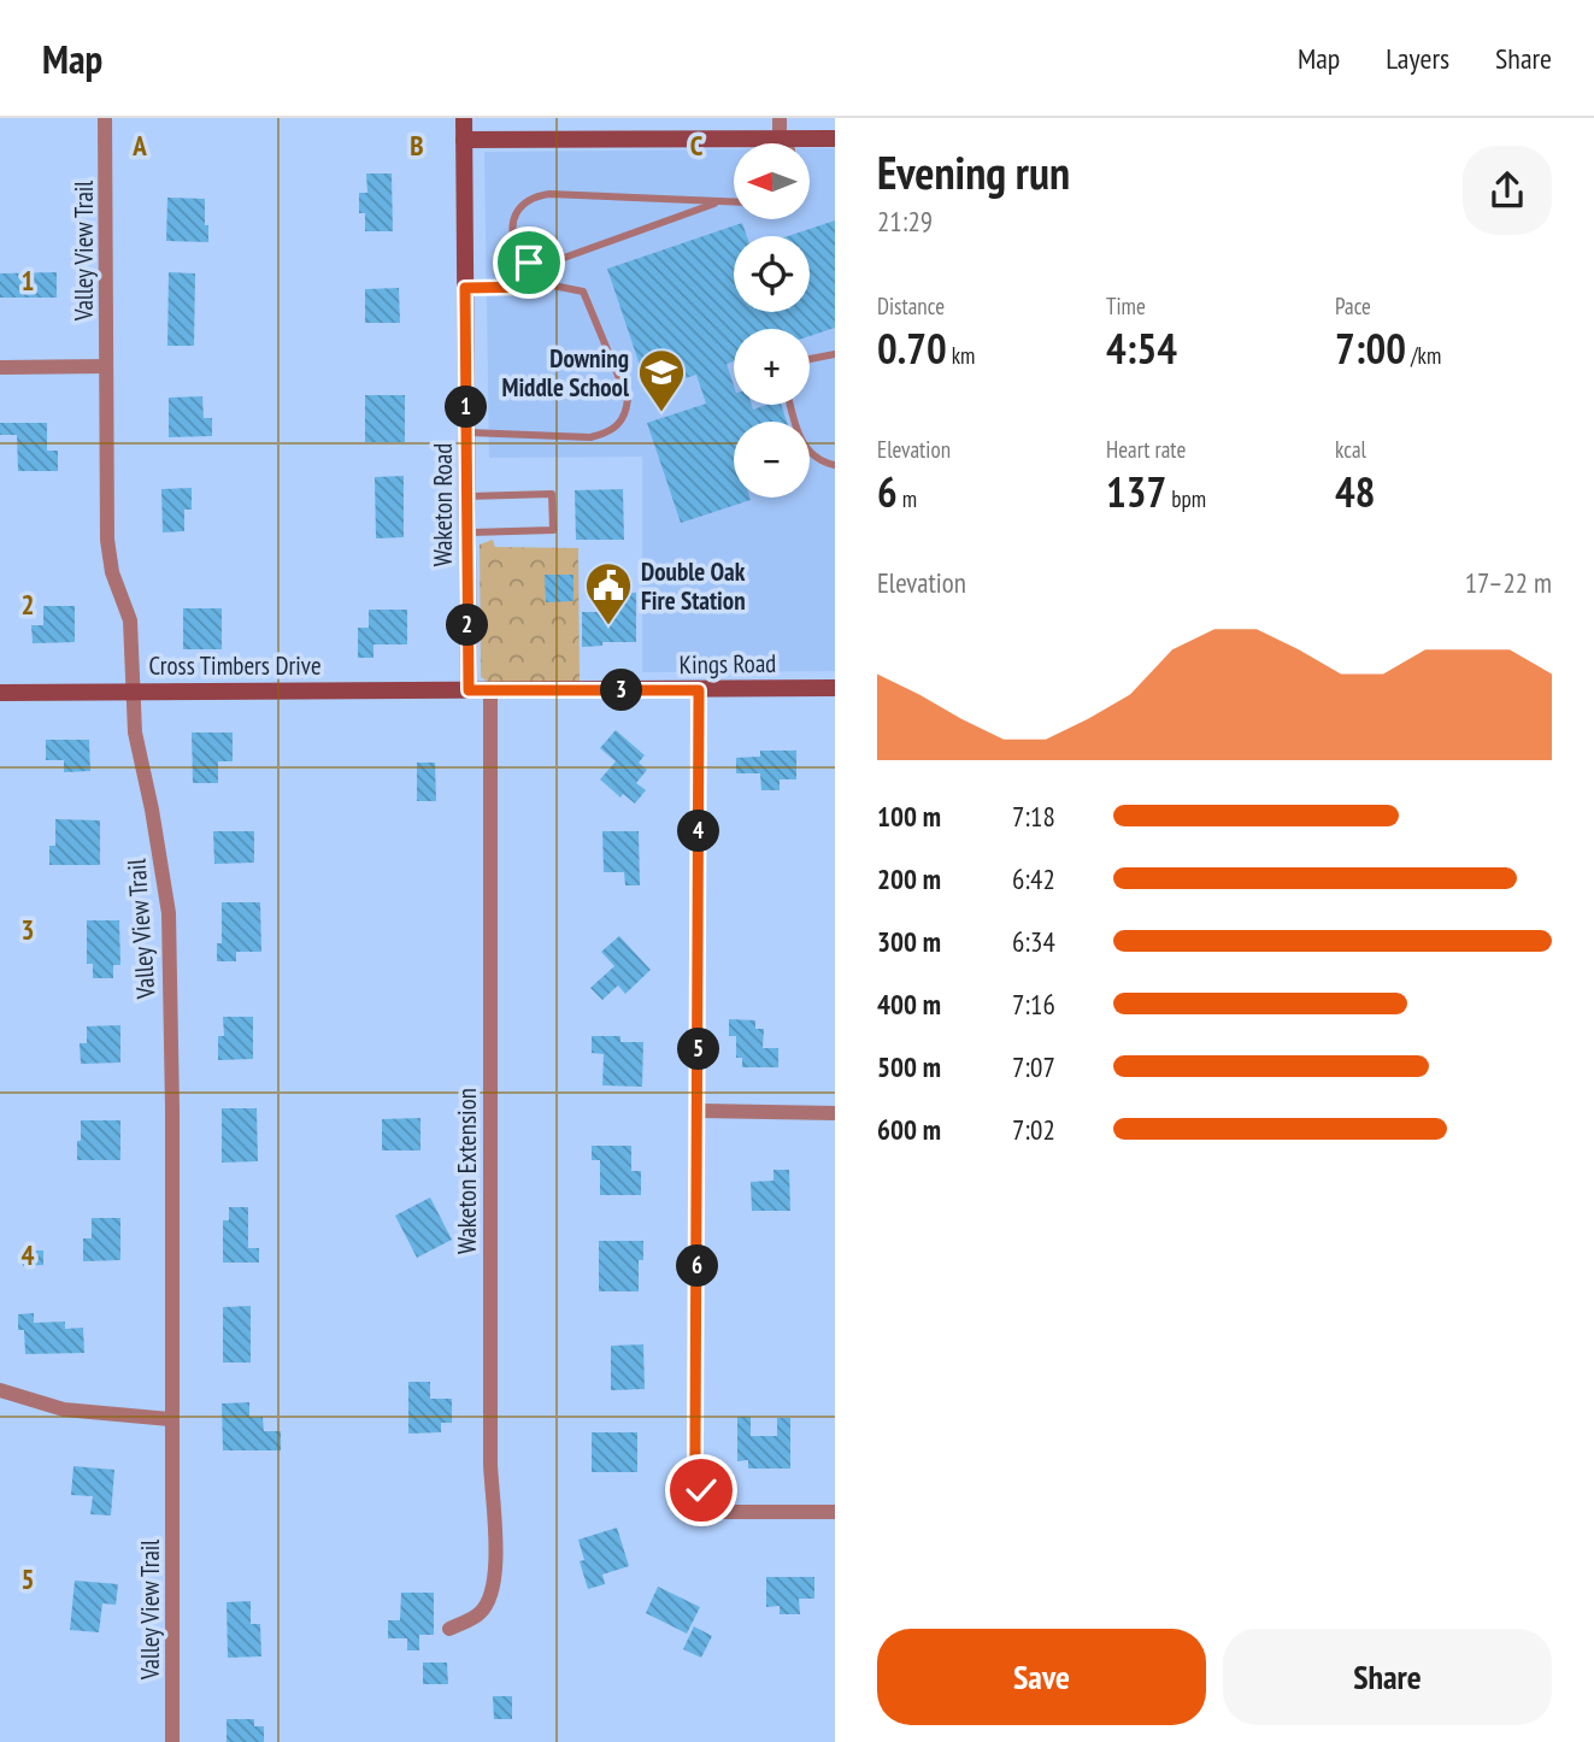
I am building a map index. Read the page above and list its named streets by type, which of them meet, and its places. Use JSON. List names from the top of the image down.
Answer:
{
  "streets": {
    "street": [
      "Valley View Trail",
      "Waketon Road",
      "Kings Road",
      "Cross Timbers Drive",
      "Waketon Extension"
    ]
  },
  "crossings": [
    ["Valley View Trail", "Cross Timbers Drive"],
    ["Waketon Road", "Kings Road"],
    ["Waketon Road", "Cross Timbers Drive"],
    ["Kings Road", "Cross Timbers Drive"],
    ["Kings Road", "Waketon Extension"]
  ],
  "places": {
    "school or university": ["Downing Middle School"],
    "public building": ["Double Oak Fire Station"]
  },
  "north": "left",
  "page": {
    "header": "Map",
    "nav": ["Map", "Layers", "Share"],
    "heading": ["Evening run", "21:29"],
    "map_buttons": ["+", "−"],
    "stats": [
      ["Distance", "0.70 km"],
      ["Time", "4:54"],
      ["Pace", "7:00 /km"],
      ["Elevation", "6 m"],
      ["Heart rate", "137 bpm"],
      ["kcal", "48"]
    ],
    "pins": [
      "1",
      "2",
      "3",
      "4",
      "5",
      "6"
    ],
    "chart": ["Elevation", "17–22 m"],
    "list": [
      {
        "name": "100 m",
        "note": "7:18"
      },
      {
        "name": "200 m",
        "note": "6:42"
      },
      {
        "name": "300 m",
        "note": "6:34"
      },
      {
        "name": "400 m",
        "note": "7:16"
      },
      {
        "name": "500 m",
        "note": "7:07"
      },
      {
        "name": "600 m",
        "note": "7:02"
      }
    ],
    "buttons": ["Save", "Share"]
  },
  "grid": {
    "columns": ["A", "B", "C"],
    "rows": [
      "1",
      "2",
      "3",
      "4",
      "5"
    ]
  }
}
